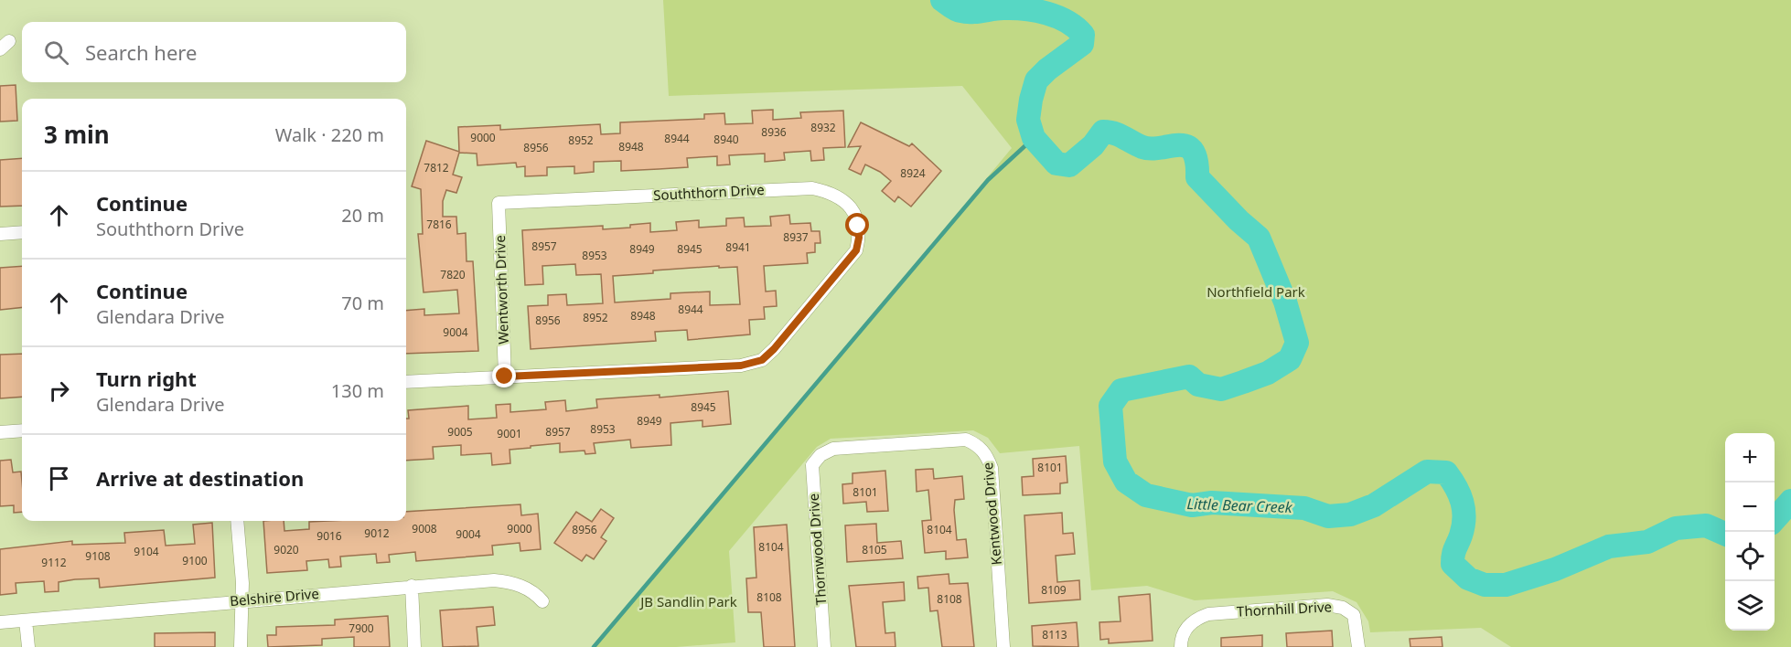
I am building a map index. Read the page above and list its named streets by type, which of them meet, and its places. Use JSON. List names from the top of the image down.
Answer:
{
  "streets": {
    "street": [
      "Souththorn Drive",
      "Wentworth Drive",
      "Kentwood Drive",
      "Thornwood Drive",
      "Belshire Drive",
      "Thornhill Drive"
    ]
  },
  "crossings": [
    ["Souththorn Drive", "Wentworth Drive"],
    ["Kentwood Drive", "Thornwood Drive"]
  ],
  "water": ["Little Bear Creek"],
  "parks": ["Northfield Park", "JB Sandlin Park"],
  "house_numbers": [
    "8932",
    "8936",
    "9000",
    "8944",
    "8940",
    "8952",
    "8948",
    "8956",
    "7812",
    "8924",
    "7816",
    "8937",
    "8957",
    "8941",
    "8949",
    "8945",
    "8953",
    "7820",
    "8944",
    "8948",
    "8952",
    "8956",
    "9004",
    "8945",
    "8949",
    "8953",
    "9005",
    "8957",
    "9001",
    "8101",
    "8101",
    "9008",
    "9000",
    "8956",
    "8104",
    "9012",
    "9004",
    "9016",
    "8104",
    "9020",
    "8105",
    "9104",
    "9108",
    "9100",
    "9112",
    "8109",
    "8108",
    "8108",
    "7900",
    "8113"
  ],
  "page": {
    "search": "Search here",
    "heading": ["3 min", "Walk · 220 m"],
    "list": [
      ["Continue", "Souththorn Drive", "20 m"],
      ["Continue", "Glendara Drive", "70 m"],
      ["Turn right", "Glendara Drive", "130 m"],
      "Arrive at destination"
    ],
    "map_buttons": ["+", "−"]
  }
}
